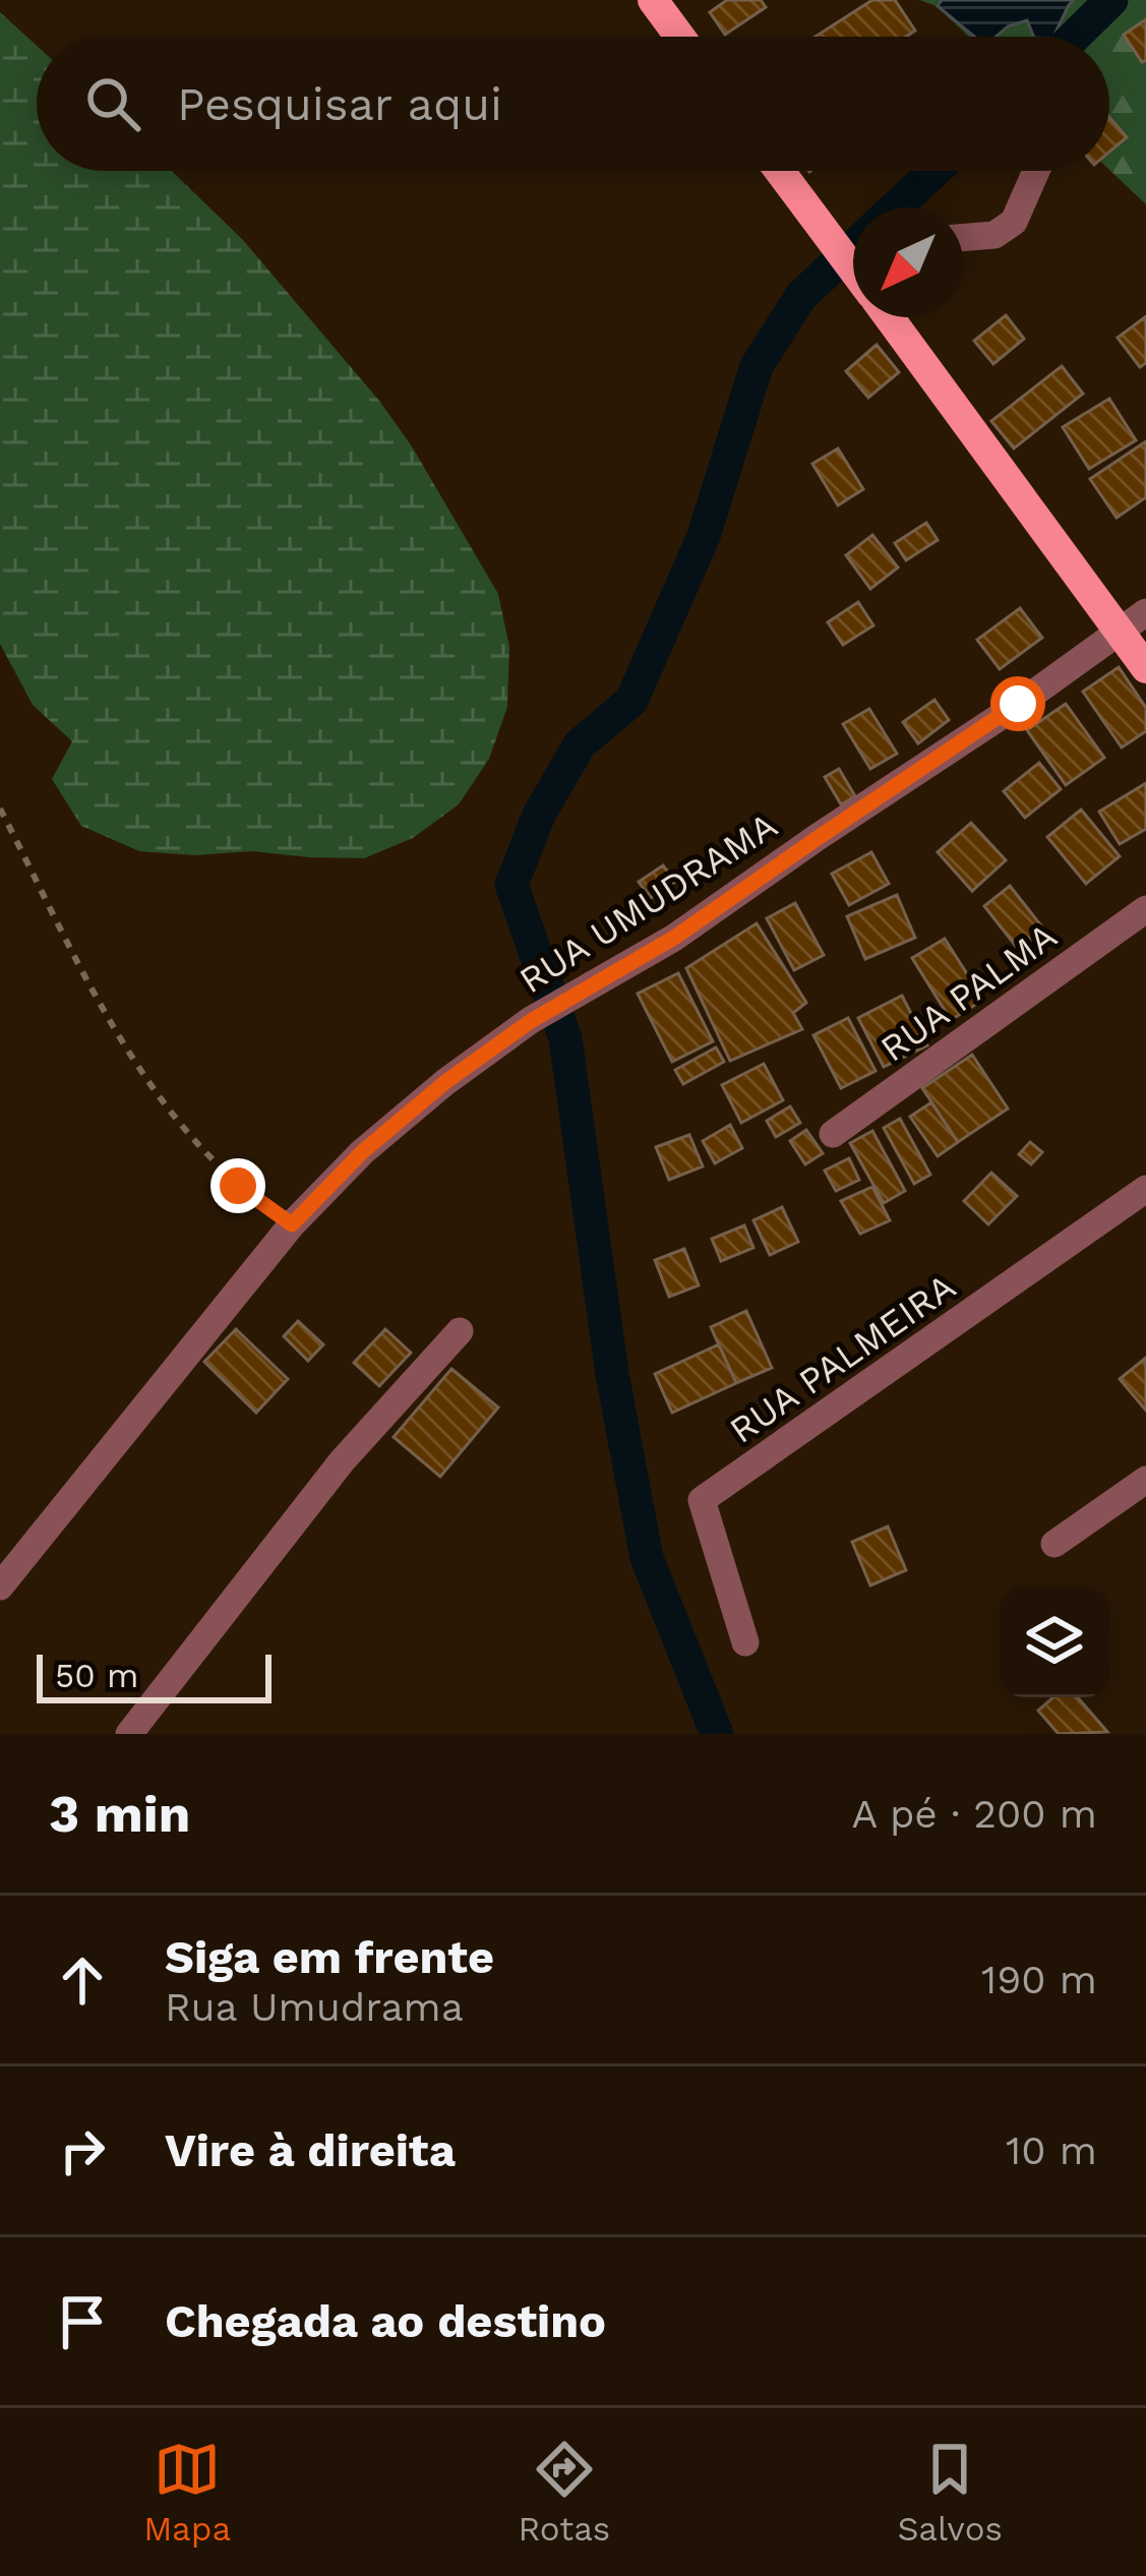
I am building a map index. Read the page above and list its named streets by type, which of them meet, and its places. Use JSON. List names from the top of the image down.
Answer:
{
  "streets": {
    "street": ["RUA UMUDRAMA", "RUA PALMA", "RUA PALMEIRA"]
  },
  "scale_bar": "50 m",
  "north": "bottom left",
  "page": {
    "search": "Pesquisar aqui",
    "scale": "50 m",
    "heading": ["3 min", "A pé · 200 m"],
    "list": [
      ["Siga em frente", "Rua Umudrama", "190 m"],
      ["Vire à direita", "10 m"],
      "Chegada ao destino"
    ],
    "nav": ["Mapa", "Rotas", "Salvos"]
  }
}
